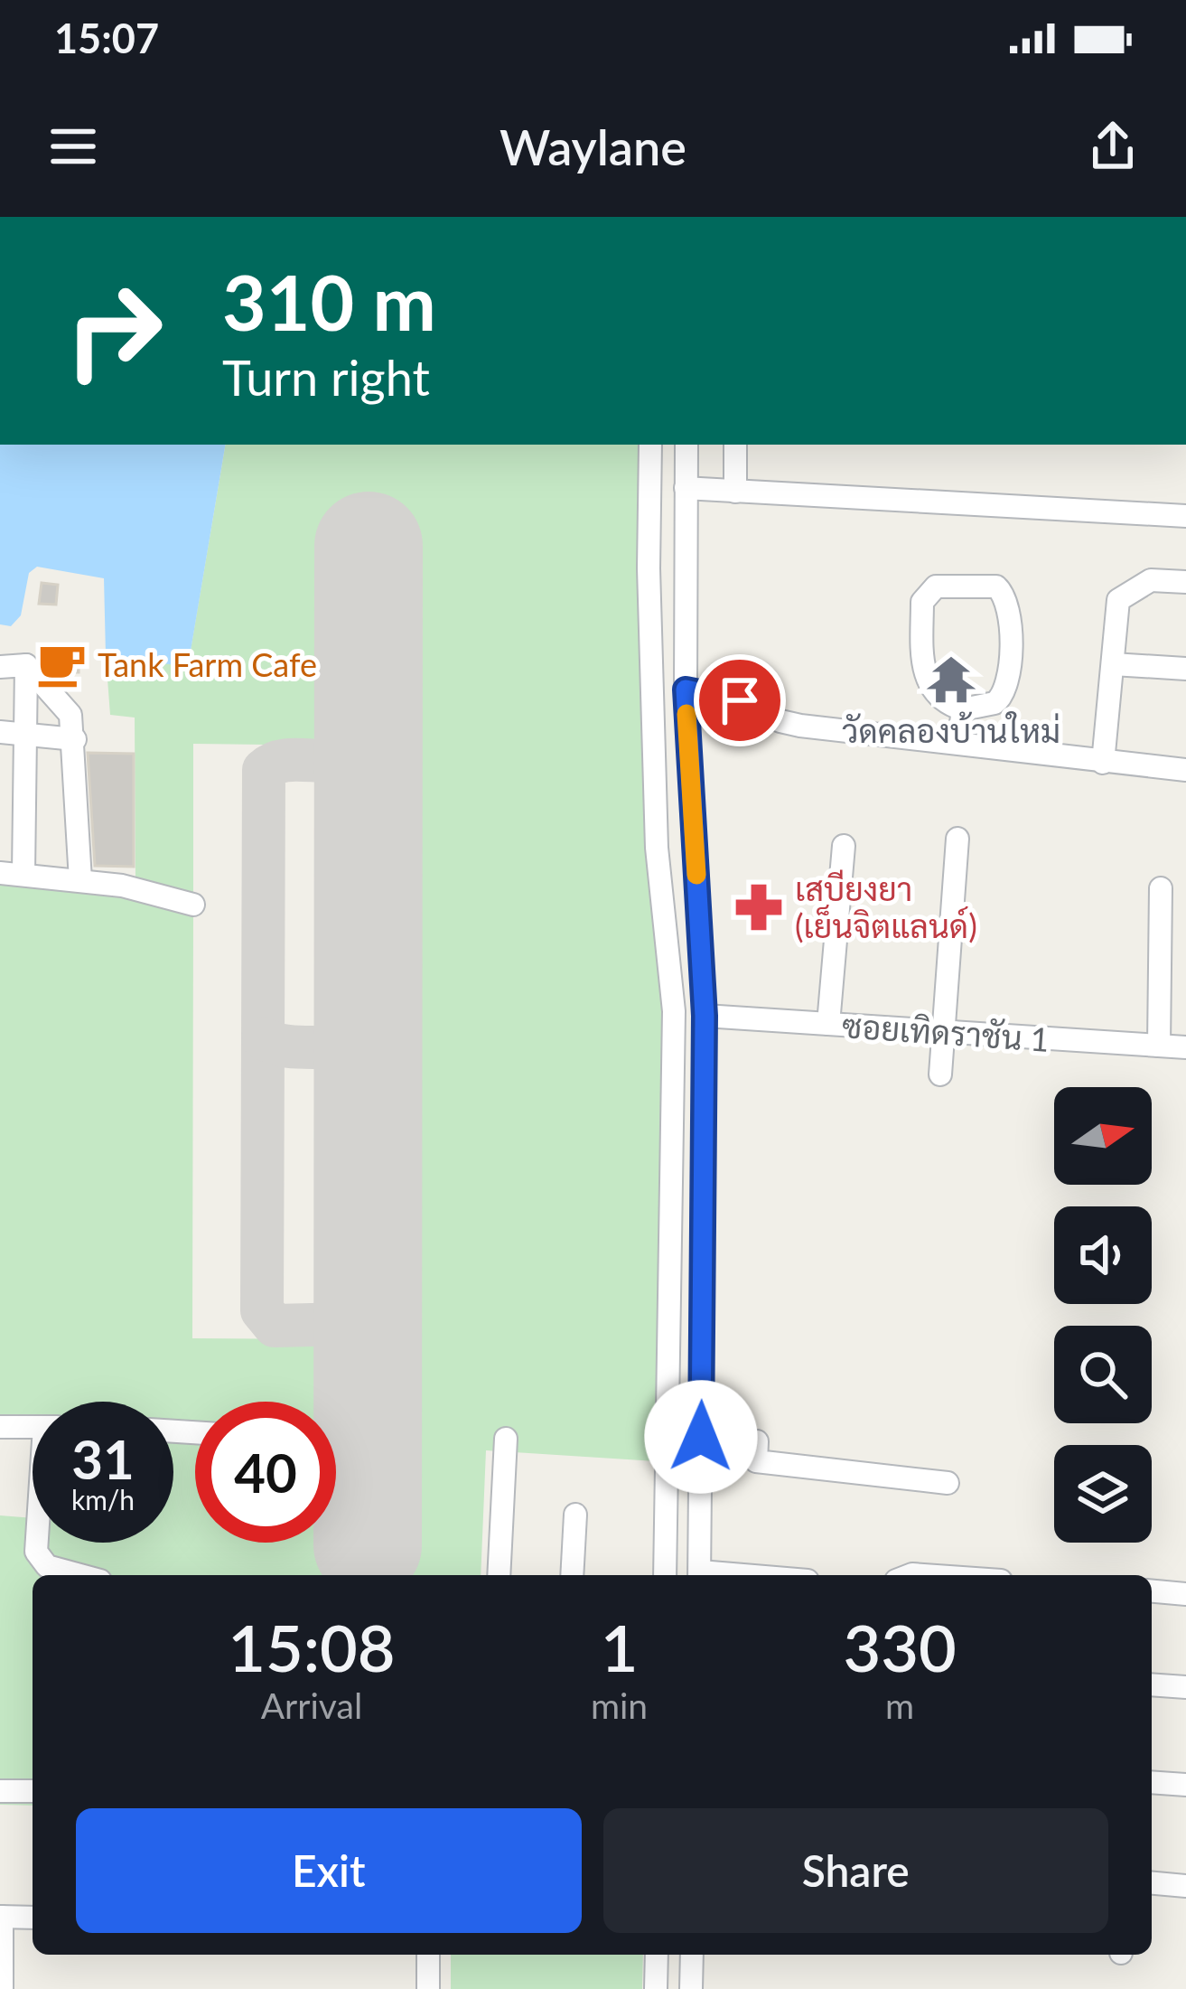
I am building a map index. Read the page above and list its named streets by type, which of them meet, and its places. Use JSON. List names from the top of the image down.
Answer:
{
  "streets": {
    "street": ["ซอยเทิดราชัน 1"]
  },
  "places": {
    "cafe": ["Tank Farm Cafe"],
    "temple": ["วัดคลองบ้านใหม่"],
    "pharmacy": ["เสบียงยา (เย็นจิตแลนด์)"]
  },
  "north": "right",
  "page": {
    "status": "15:07",
    "header": "Waylane",
    "turn": ["310 m", "Turn right"],
    "speed": "31 km/h",
    "limit": "40",
    "eta": [
      "15:08",
      "Arrival",
      "1",
      "min",
      "330",
      "m"
    ],
    "buttons": ["Exit", "Share"]
  }
}
